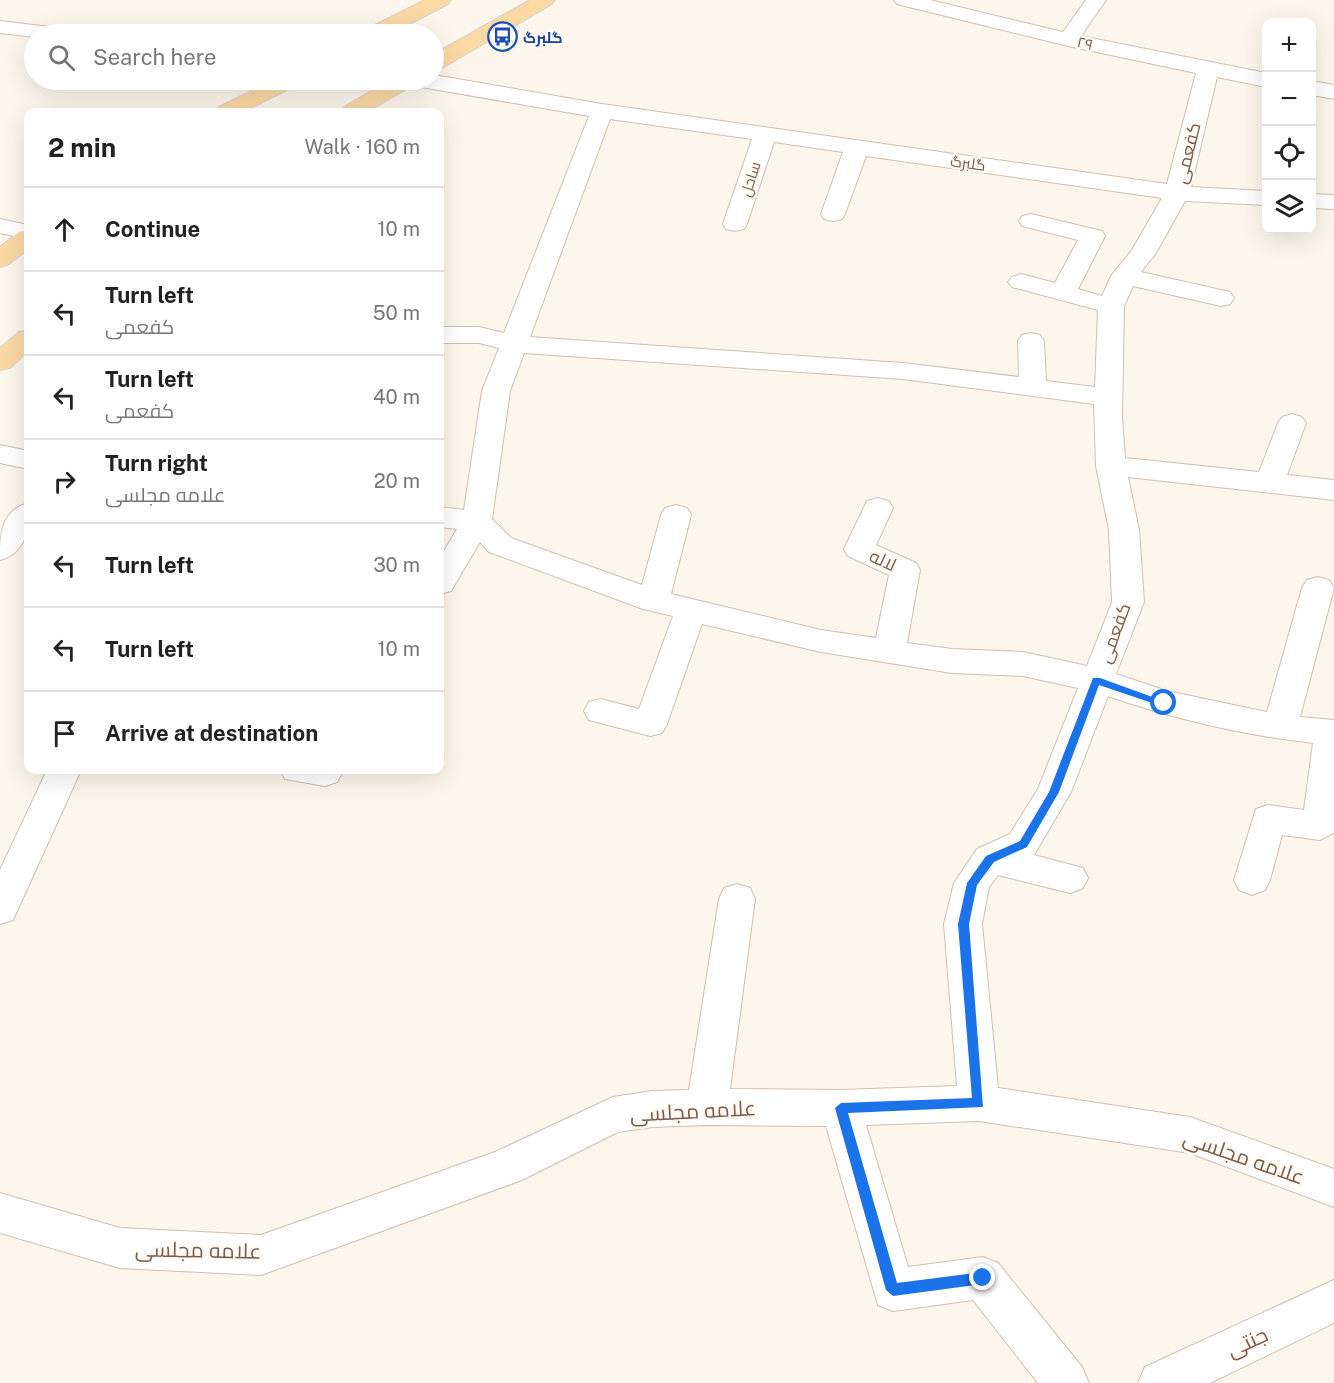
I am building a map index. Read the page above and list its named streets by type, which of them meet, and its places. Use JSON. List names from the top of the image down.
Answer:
{
  "streets": {
    "street": [
      "۲۹",
      "کفعمی",
      "گلبرگ",
      "ساحل",
      "لاله",
      "علامه مجلسی",
      "جنتی"
    ]
  },
  "crossings": [
    ["۲۹", "کفعمی"],
    ["کفعمی", "گلبرگ"],
    ["کفعمی", "علامه مجلسی"],
    ["گلبرگ", "ساحل"]
  ],
  "places": {
    "bus stop": ["گلبرگ"]
  },
  "page": {
    "map_buttons": ["+", "−"],
    "search": "Search here",
    "heading": ["2 min", "Walk · 160 m"],
    "list": [
      ["Continue", "10 m"],
      ["Turn left", "کفعمی", "50 m"],
      ["Turn left", "کفعمی", "40 m"],
      ["Turn right", "علامه مجلسی", "20 m"],
      ["Turn left", "30 m"],
      ["Turn left", "10 m"],
      "Arrive at destination"
    ]
  }
}
